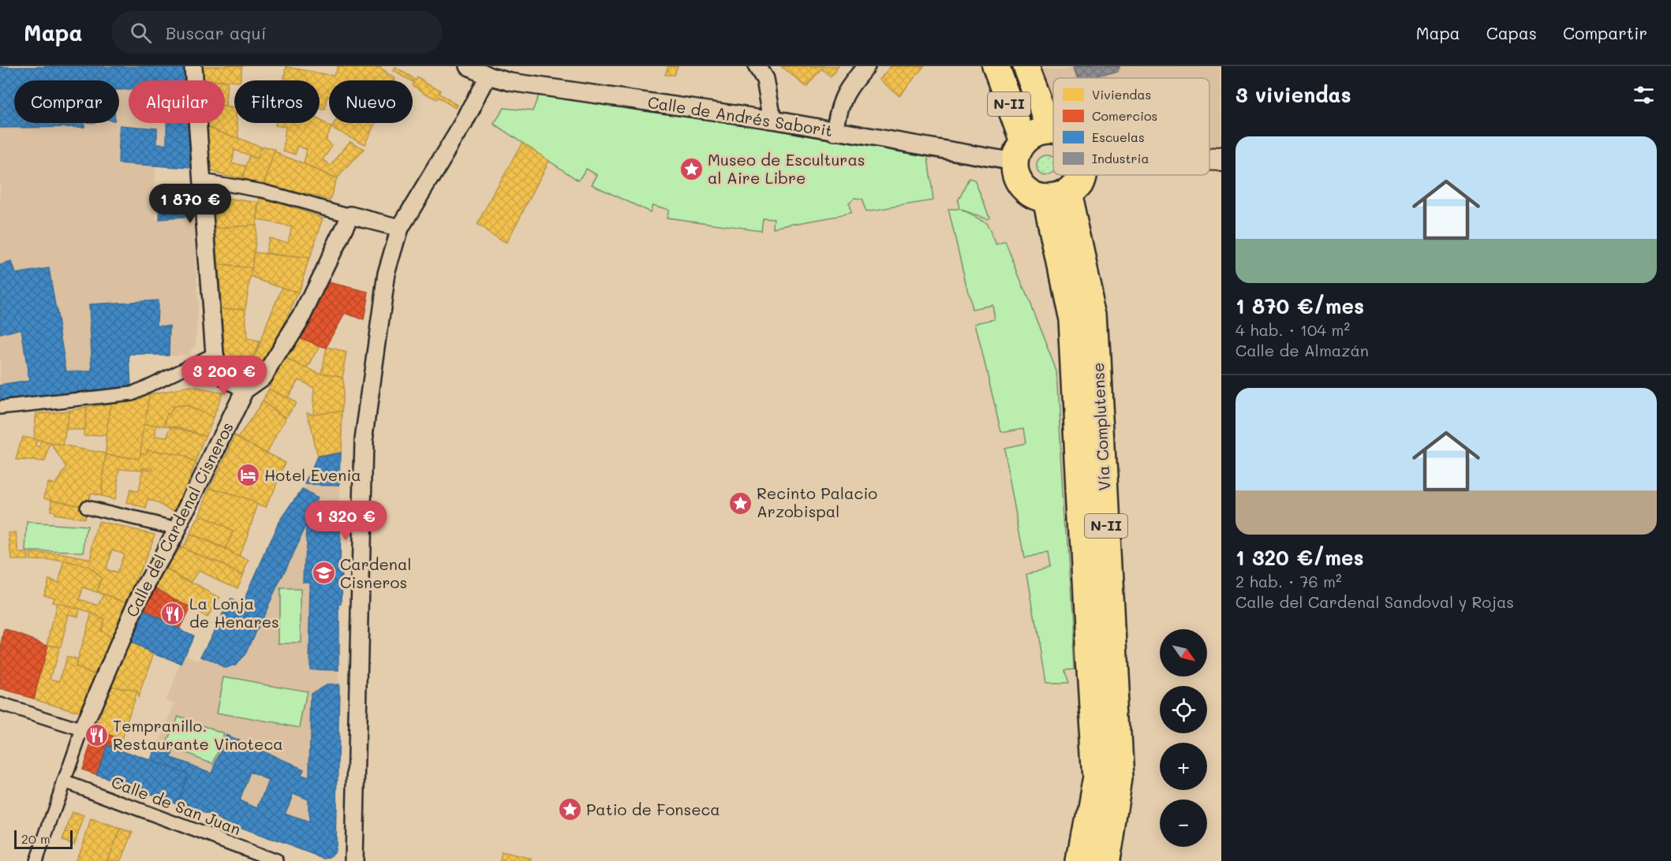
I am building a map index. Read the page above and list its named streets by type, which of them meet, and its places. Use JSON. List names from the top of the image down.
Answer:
{
  "streets": {
    "main road": ["N-II", "Vía Complutense"],
    "street": ["Calle de Andrés Saborit", "Calle del Cardenal Cisneros", "Calle de San Juan"]
  },
  "crossings": [
    ["N-II", "Calle de Andrés Saborit"],
    ["N-II", "Vía Complutense"]
  ],
  "places": {
    "place": ["Museo de Esculturas al Aire Libre", "Recinto Palacio Arzobispal", "Patio de Fonseca"],
    "hotel": ["Hotel Evenia"],
    "school or university": ["Cardenal Cisneros"],
    "restaurant": ["La Lonja de Henares", "Tempranillo. Restaurante Vinoteca"]
  },
  "legend": [
    "Viviendas",
    "Comercios",
    "Escuelas",
    "Industria"
  ],
  "scale_bar": "20 m",
  "north": "bottom right",
  "page": {
    "header": "Mapa",
    "search": "Buscar aquí",
    "nav": ["Mapa", "Capas", "Compartir"],
    "heading": "3 viviendas",
    "chip": [
      "Comprar",
      "Alquilar",
      "Filtros",
      "Nuevo"
    ],
    "list": [
      {
        "name": "1 870 €/mes",
        "note": "4 hab. · 104 m² · Calle de Almazán"
      },
      {
        "name": "1 320 €/mes",
        "note": "2 hab. · 76 m² · Calle del Cardenal Sandoval y Rojas"
      }
    ],
    "price": ["1 870 €", "3 200 €", "1 320 €"],
    "map_buttons": ["+", "−"],
    "scale": "20 m"
  }
}
